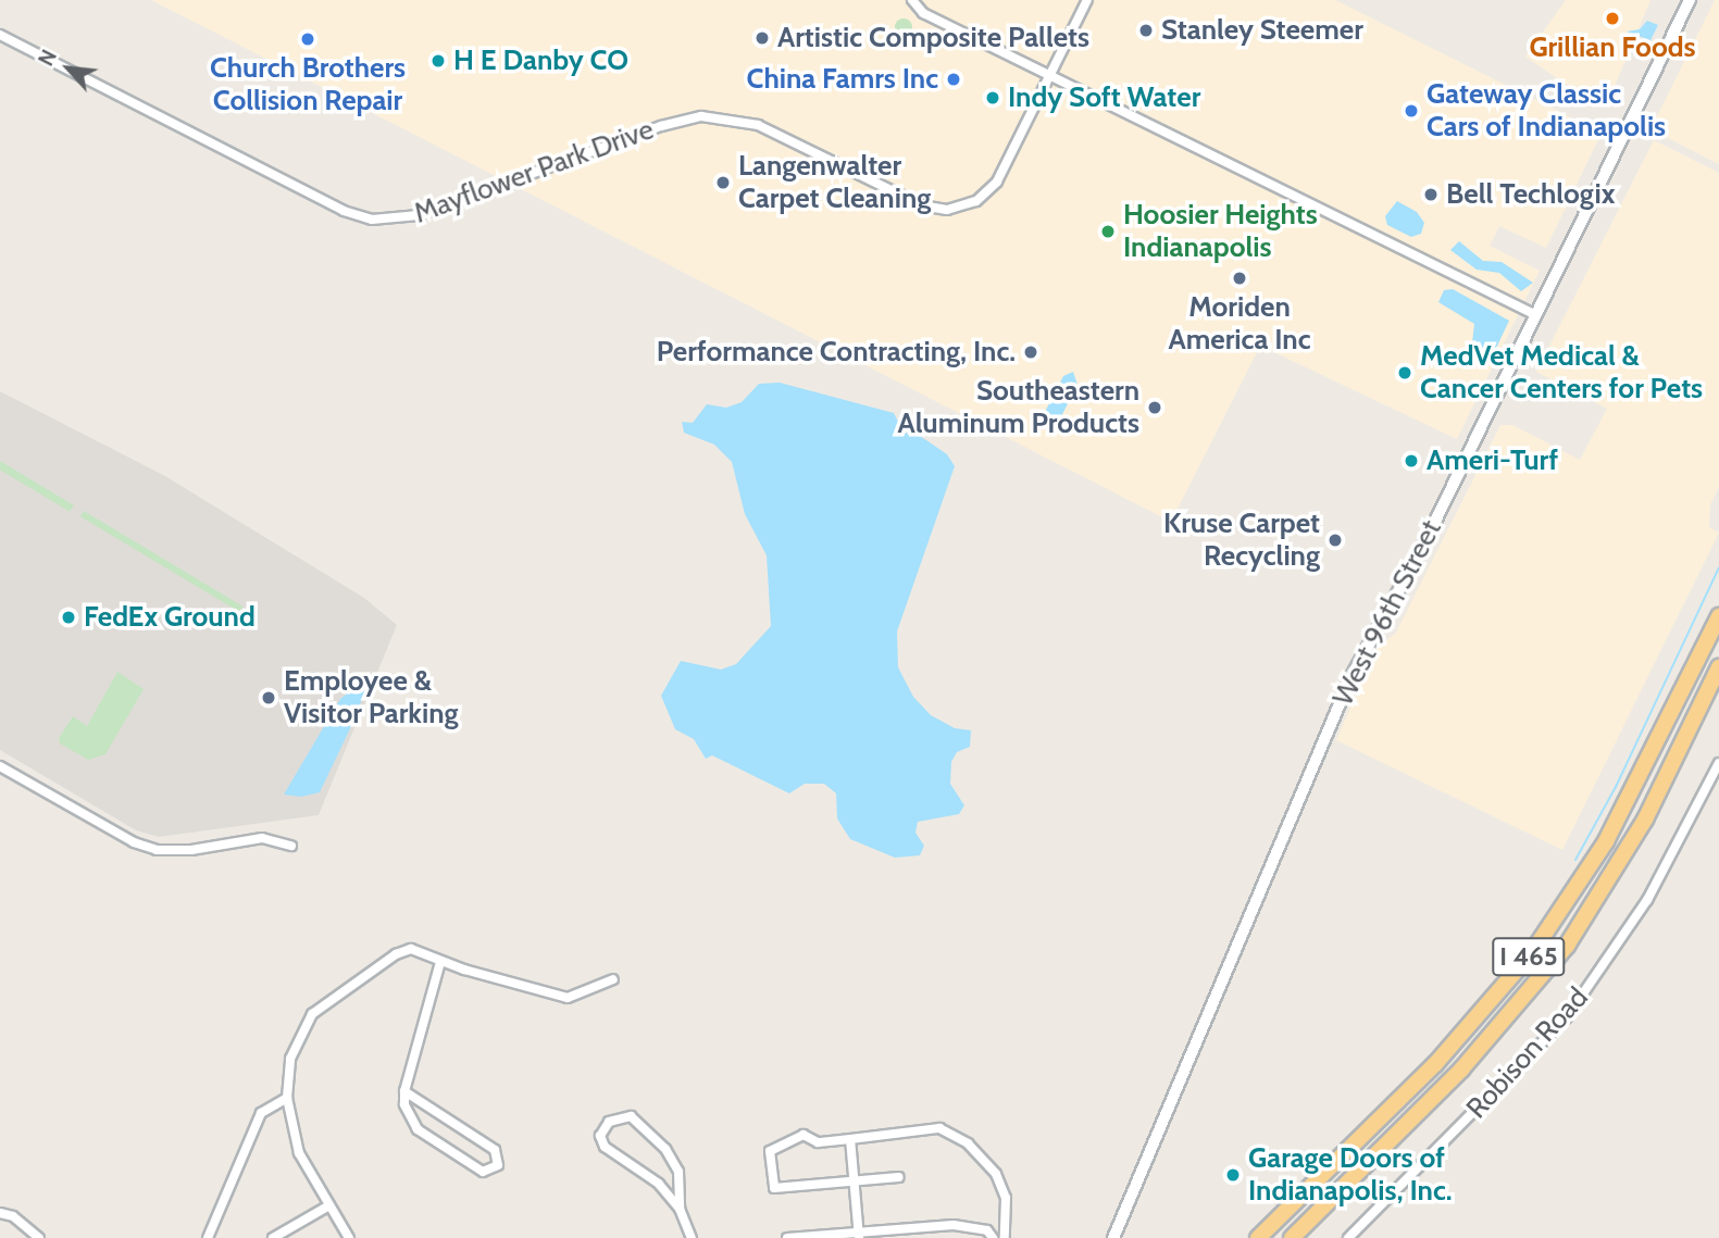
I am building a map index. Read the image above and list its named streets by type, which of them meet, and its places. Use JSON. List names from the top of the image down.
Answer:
{
  "streets": {
    "highway": ["I 465"],
    "street": ["Mayflower Park Drive", "West 96th Street", "Robison Road"]
  },
  "places": [
    "Grillian Foods",
    "Stanley Steemer",
    "Artistic Composite Pallets",
    "Church Brothers Collision Repair",
    "H E Danby CO",
    "China Famrs Inc",
    "Indy Soft Water",
    "Gateway Classic Cars of Indianapolis",
    "Langenwalter Carpet Cleaning",
    "Bell Techlogix",
    "Hoosier Heights Indianapolis",
    "Moriden America Inc",
    "Performance Contracting, Inc.",
    "MedVet Medical & Cancer Centers for Pets",
    "Southeastern Aluminum Products",
    "Ameri-Turf",
    "Kruse Carpet Recycling",
    "FedEx Ground",
    "Employee & Visitor Parking",
    "Garage Doors of Indianapolis, Inc."
  ],
  "north": "top left"
}
